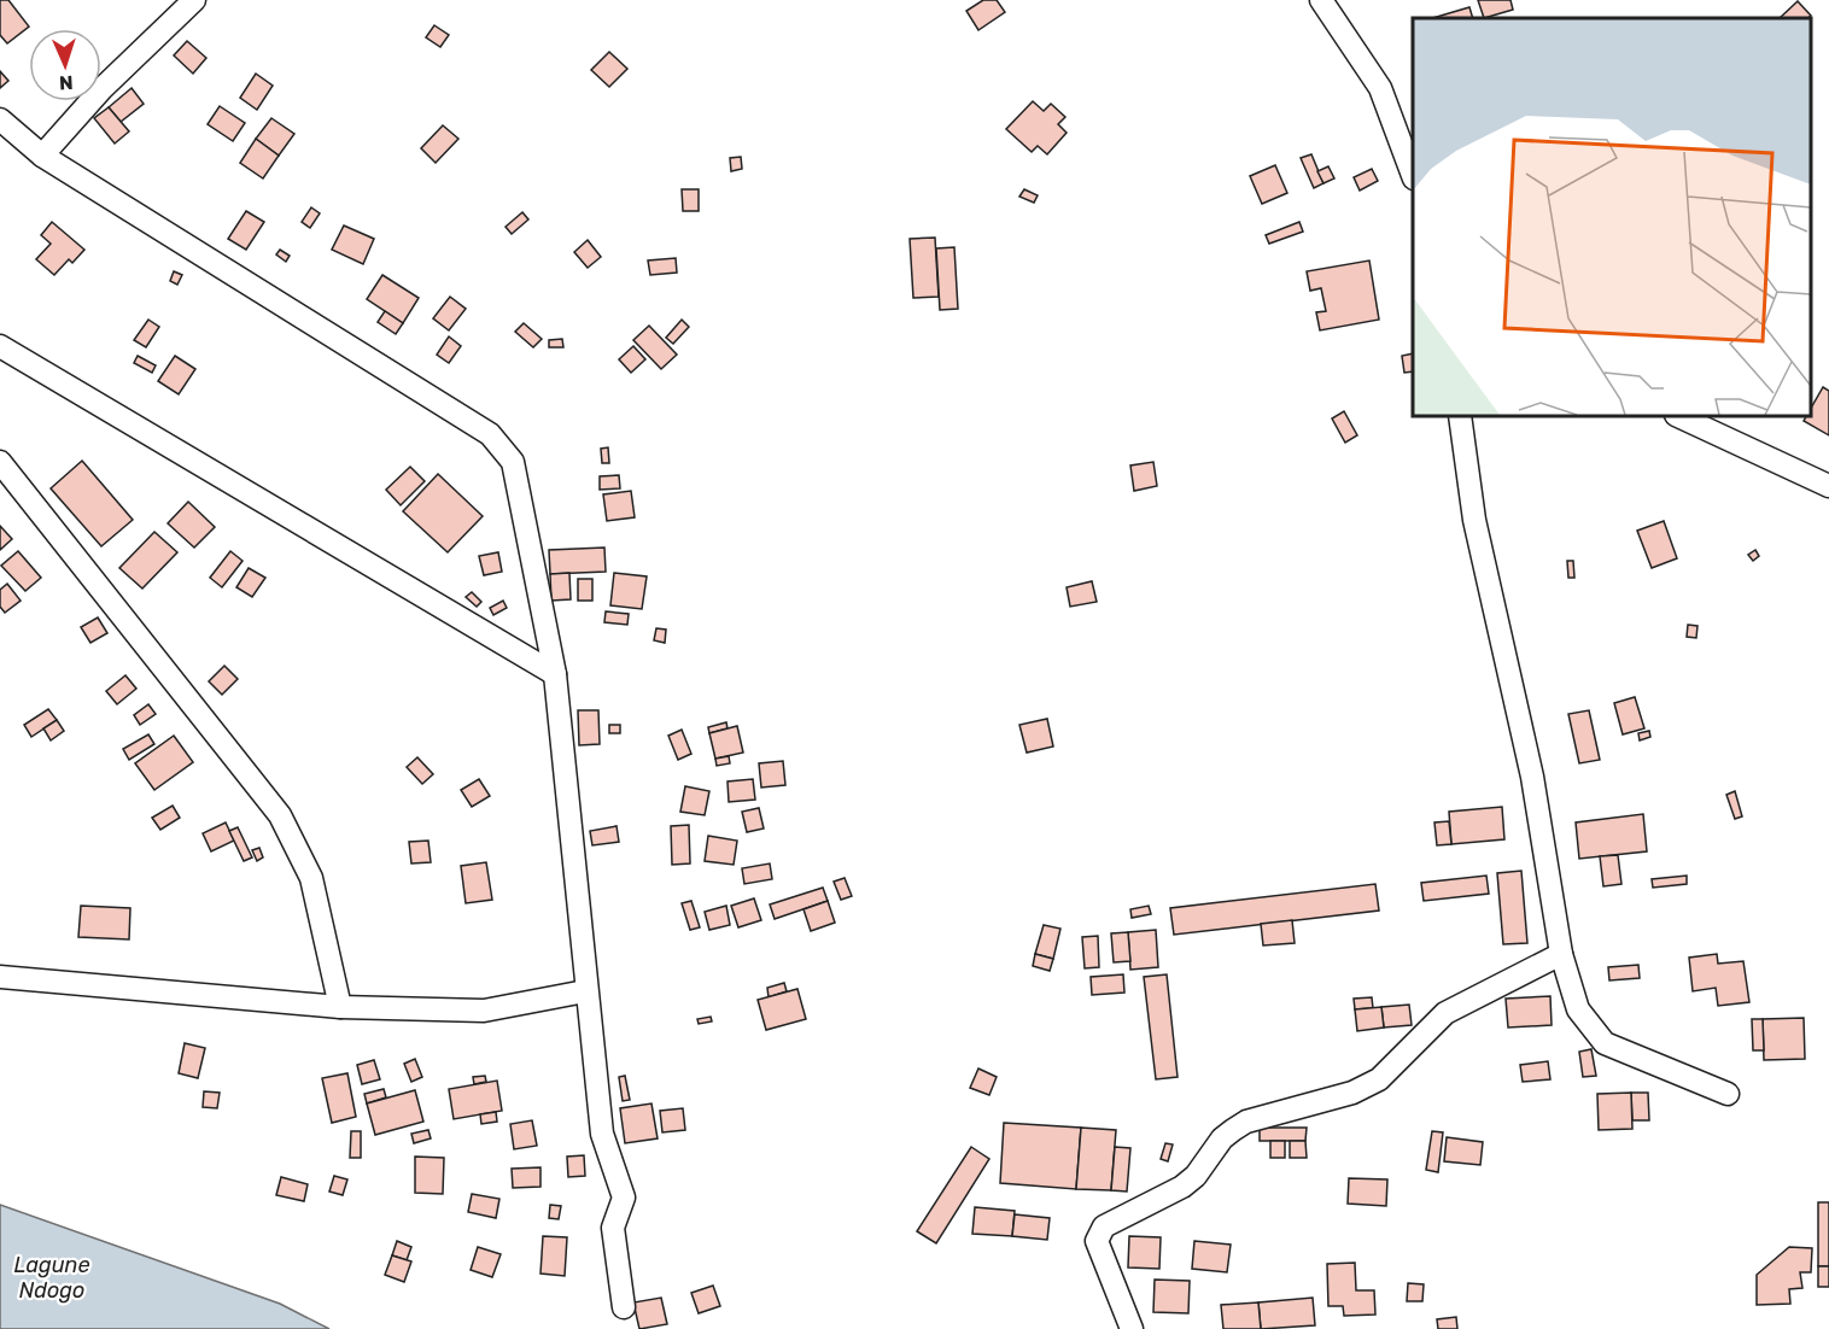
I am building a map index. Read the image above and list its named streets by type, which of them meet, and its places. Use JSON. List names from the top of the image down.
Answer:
{
  "water": ["Lagune Ndogo"],
  "north": "bottom"
}
